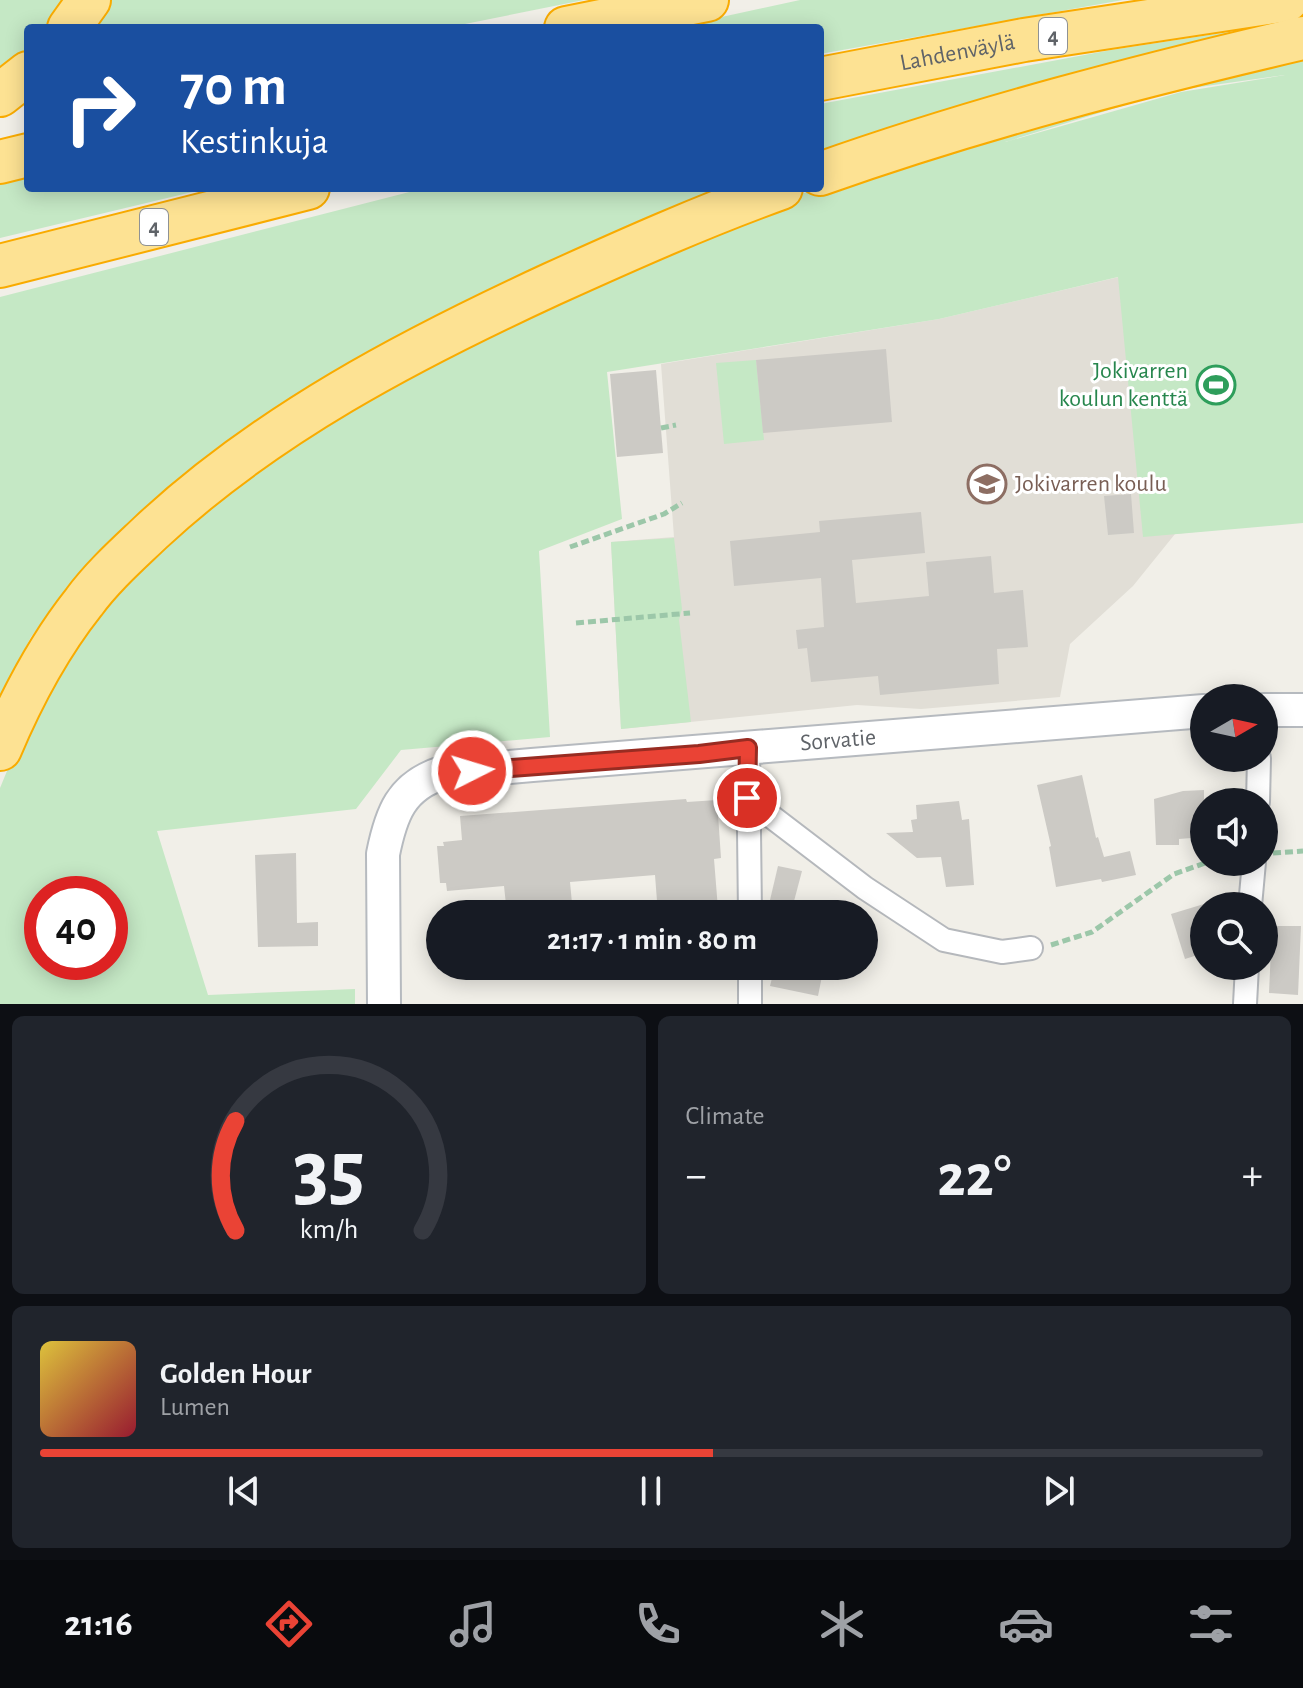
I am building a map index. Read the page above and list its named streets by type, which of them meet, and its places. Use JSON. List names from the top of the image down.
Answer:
{
  "streets": {
    "highway": ["4", "Lahdenväylä"],
    "street": ["Sorvatie"]
  },
  "places": {
    "sports": ["Jokivarren koulun kenttä"],
    "school or university": ["Jokivarren koulu"]
  },
  "north": "right",
  "page": {
    "turn": ["70 m", "Kestinkuja"],
    "limit": "40",
    "trip": "21:17 · 1 min · 80 m",
    "tile": "Climate",
    "heat": ["−", "22°", "+"],
    "song": ["Golden Hour", "Lumen"],
    "tabs": "21:16",
    "gauge": ["35", "km/h"]
  }
}
